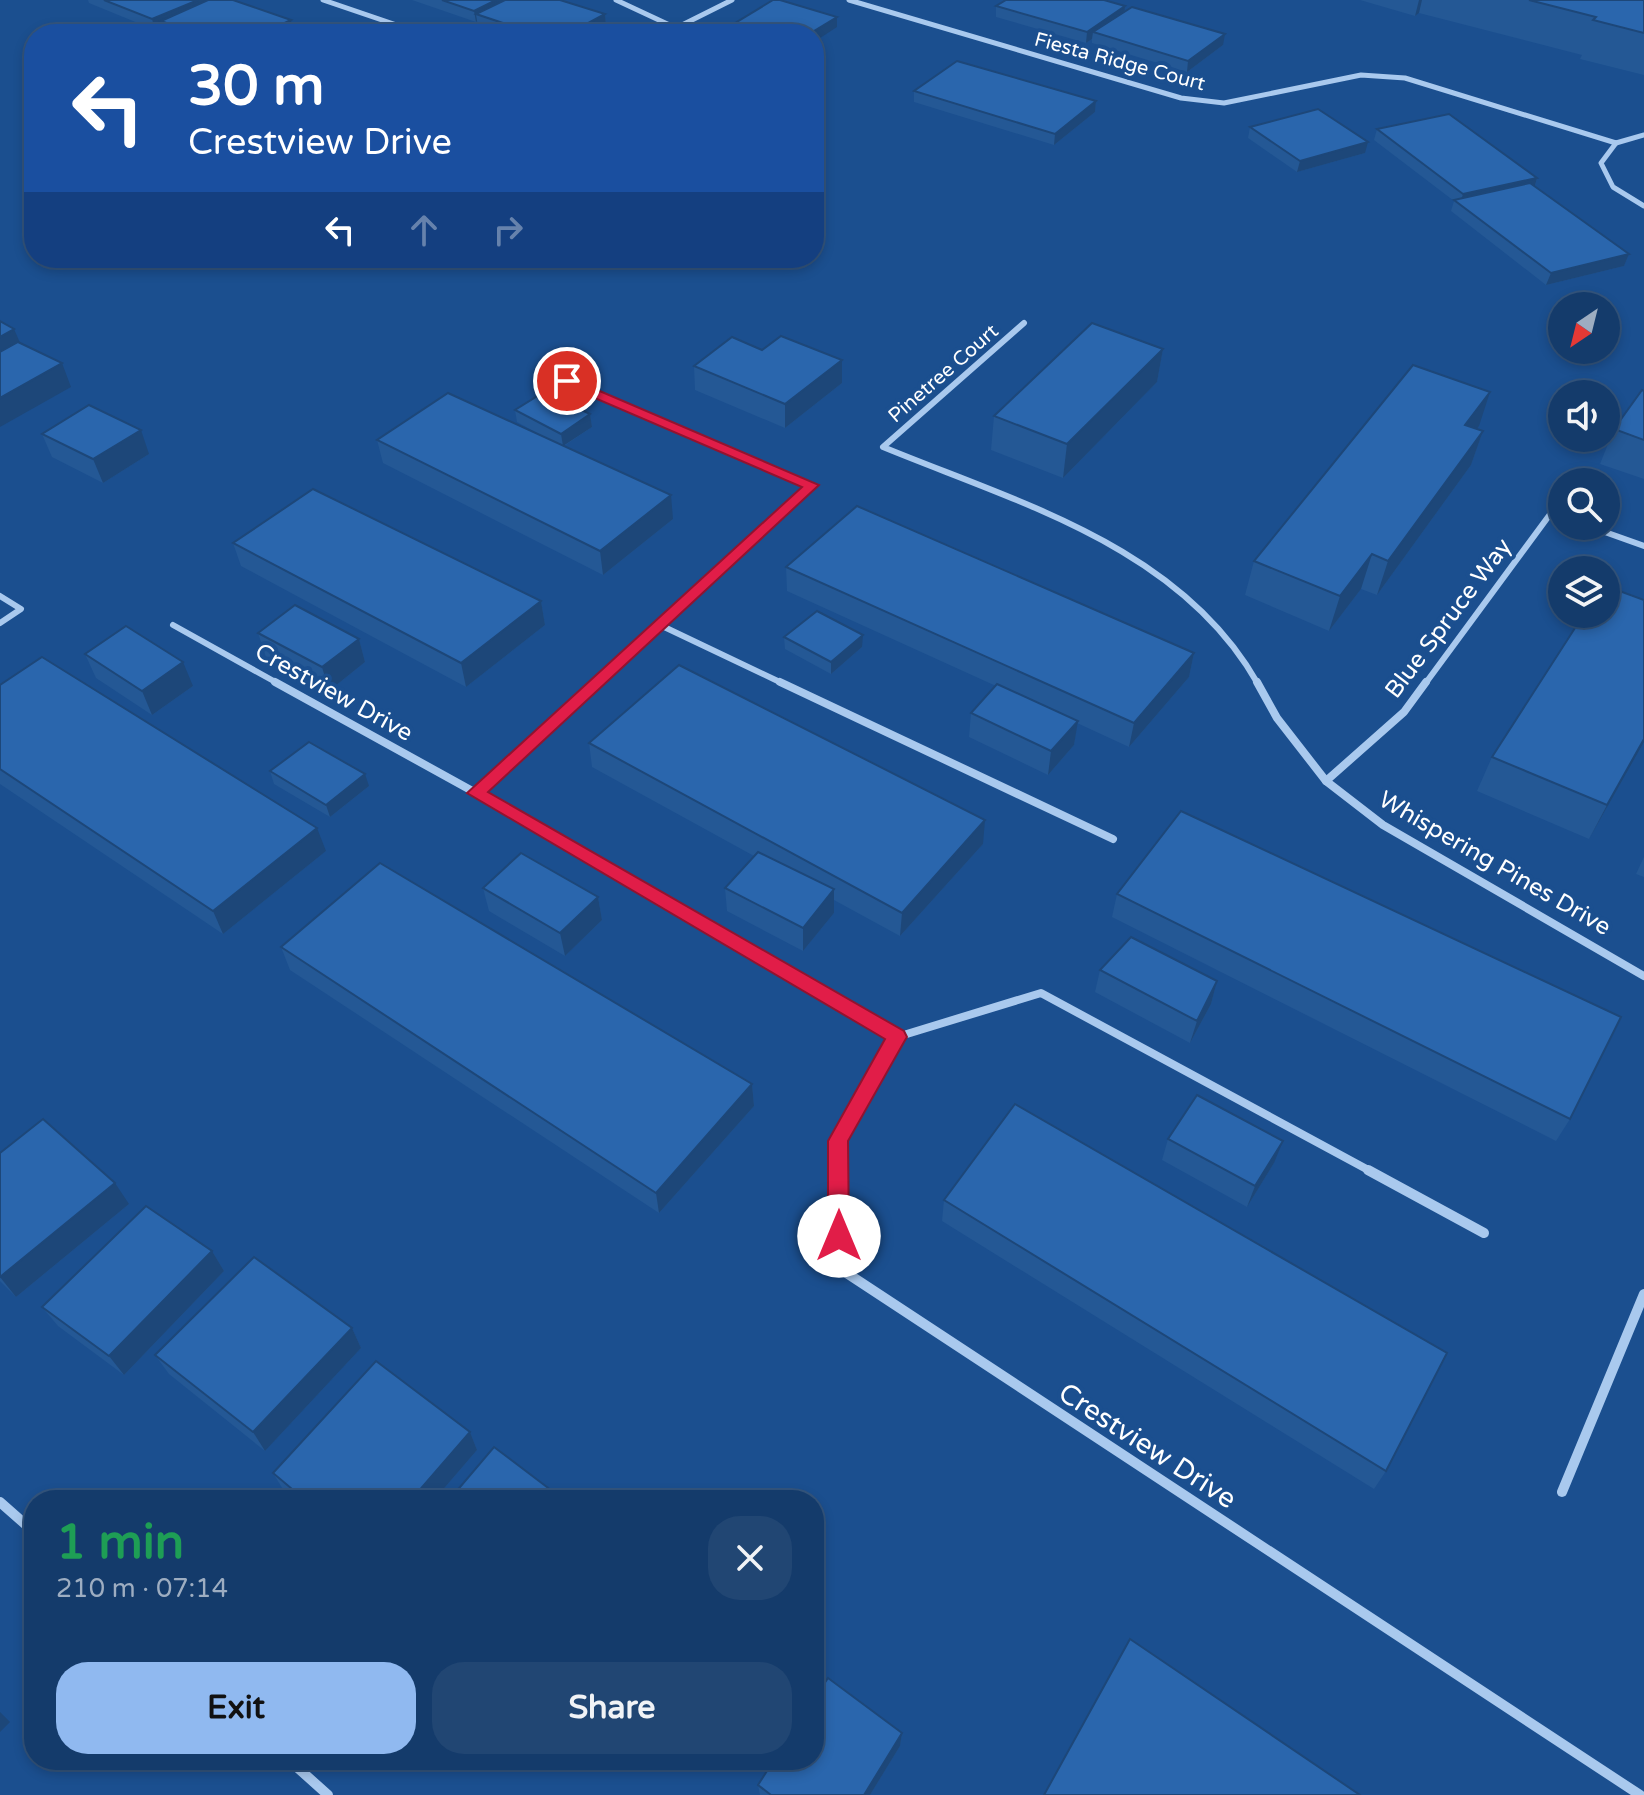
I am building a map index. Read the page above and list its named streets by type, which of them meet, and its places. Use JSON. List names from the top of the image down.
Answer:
{
  "streets": {
    "street": [
      "Fiesta Ridge Court",
      "Pinetree Court",
      "Blue Spruce Way",
      "Crestview Drive",
      "Whispering Pines Drive"
    ]
  },
  "crossings": [
    ["Pinetree Court", "Whispering Pines Drive"],
    ["Blue Spruce Way", "Whispering Pines Drive"]
  ],
  "north": "bottom left",
  "page": {
    "turn": ["30 m", "Crestview Drive"],
    "heading": ["1 min", "210 m · 07:14"],
    "buttons": ["Exit", "Share"]
  }
}
